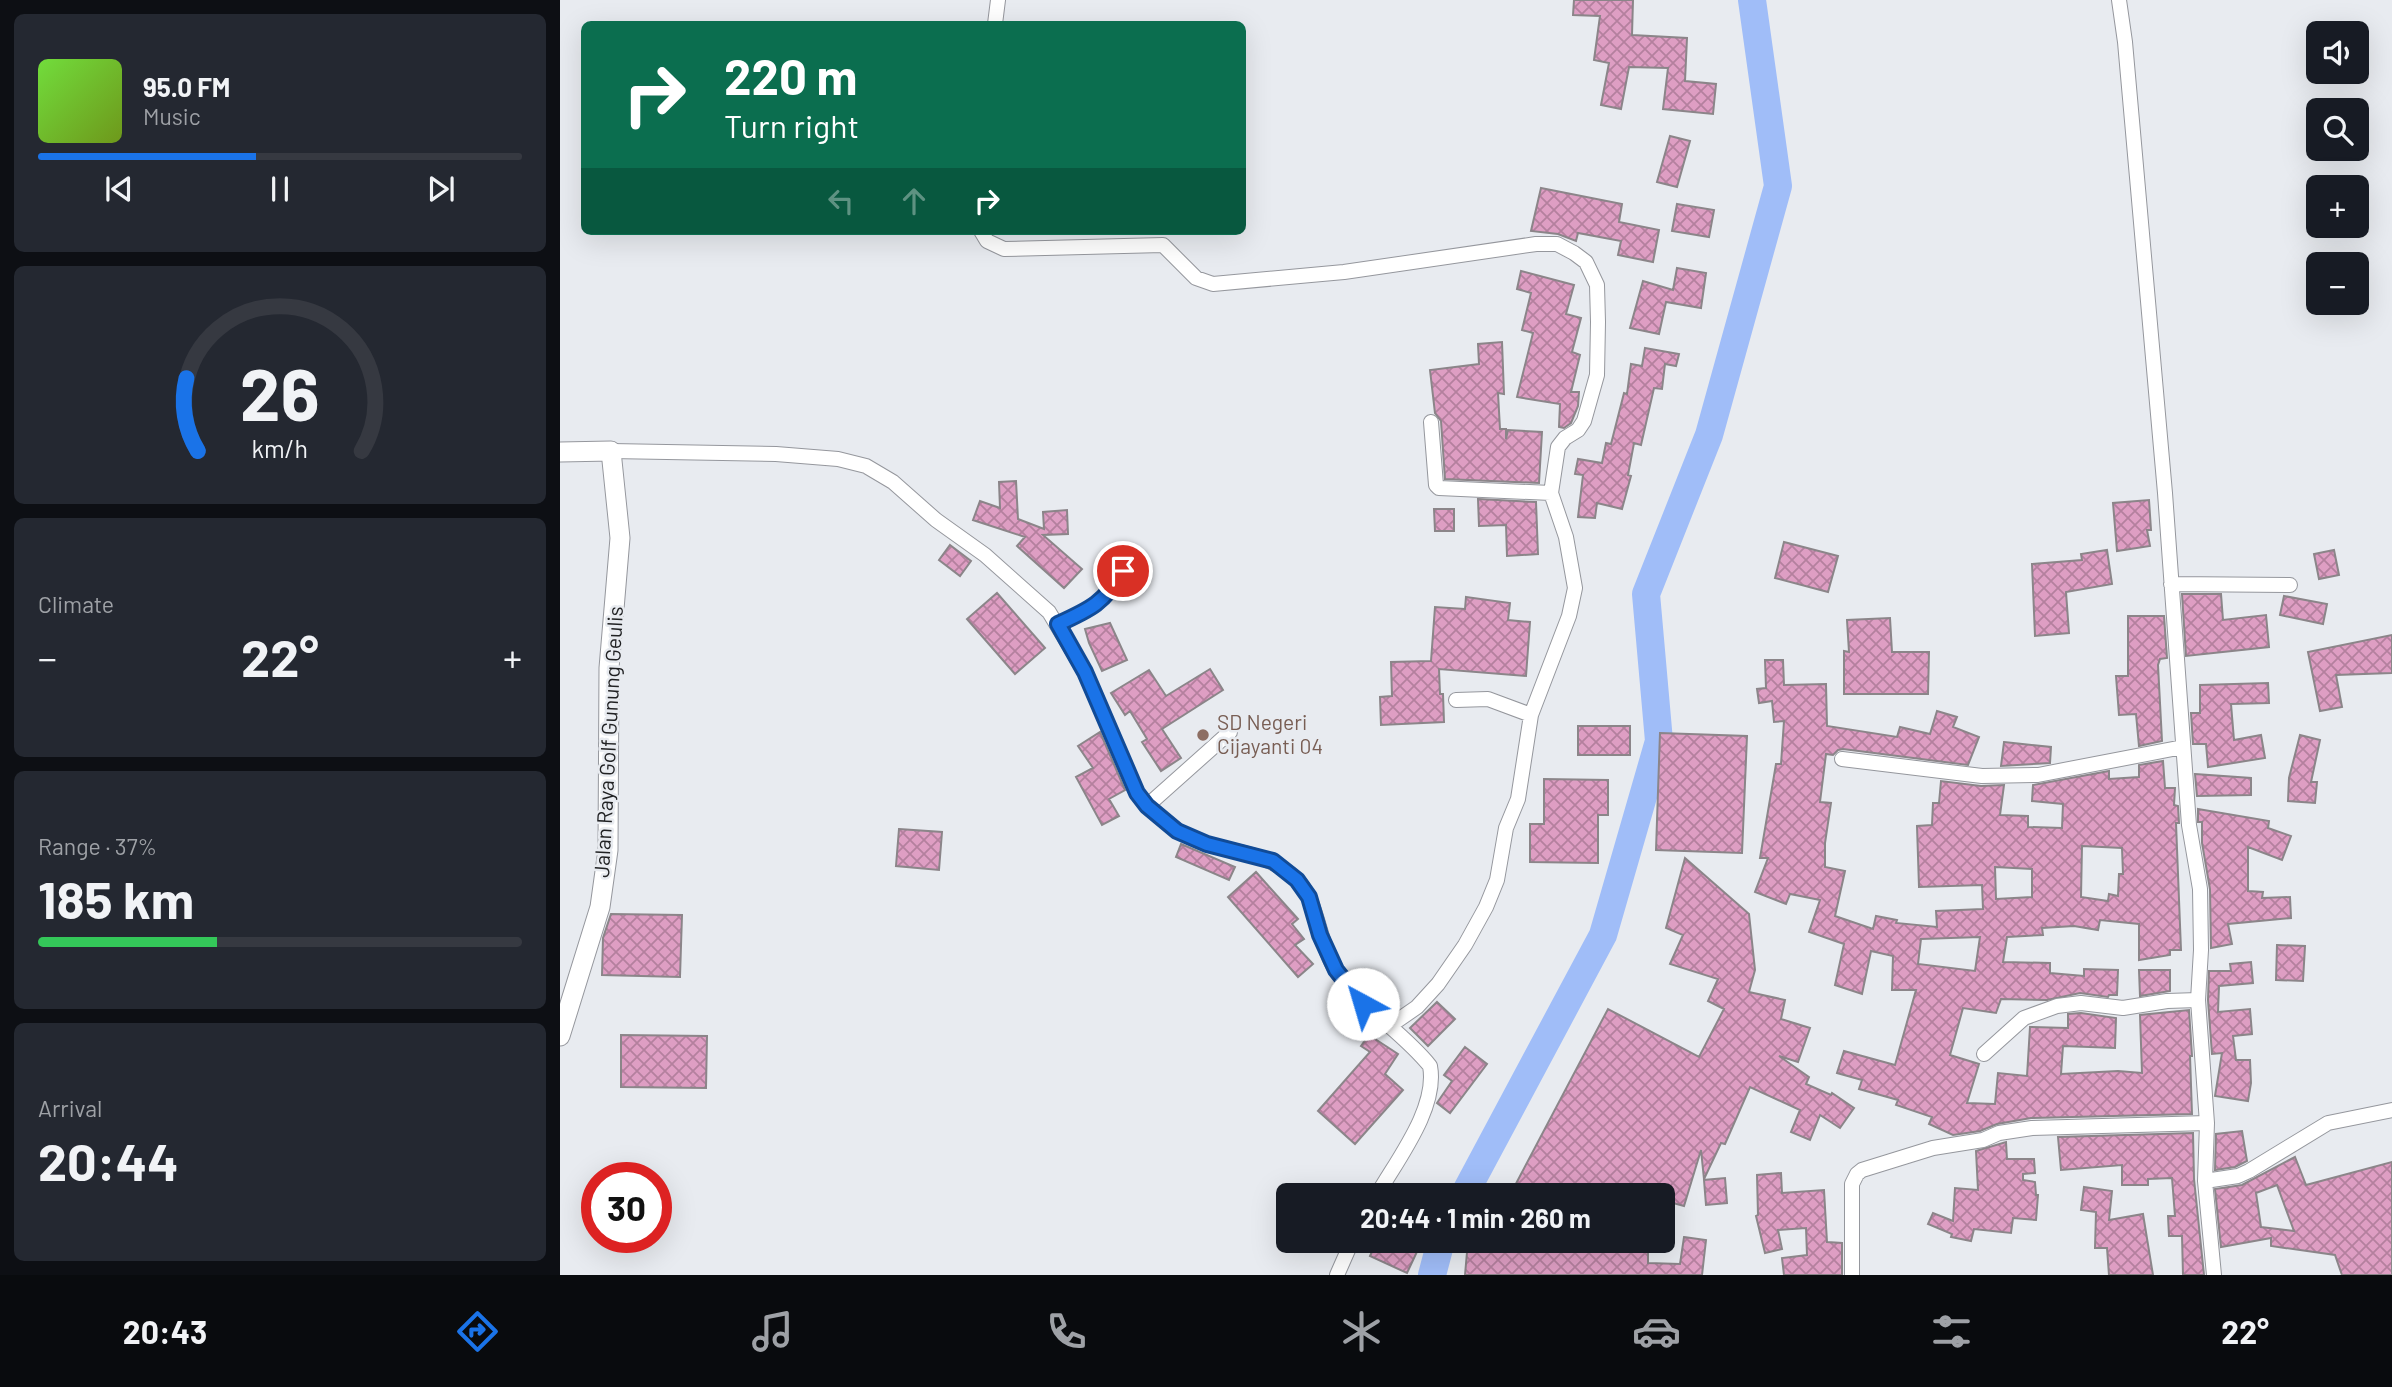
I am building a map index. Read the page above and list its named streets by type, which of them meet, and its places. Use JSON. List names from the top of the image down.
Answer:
{
  "streets": {
    "main road": ["Jalan Raya Golf Gunung Geulis"]
  },
  "places": ["SD Negeri Cijayanti 04"],
  "page": {
    "map_buttons": ["+", "−"],
    "turn": ["220 m", "Turn right"],
    "song": ["95.0 FM", "Music"],
    "tile": [
      "Climate",
      ["Range · 37%", "185 km"],
      ["Arrival", "20:44"]
    ],
    "heat": ["−", "22°", "+"],
    "limit": "30",
    "trip": "20:44 · 1 min · 260 m",
    "tabs": ["20:43", "22°"],
    "gauge": ["26", "km/h"]
  }
}
